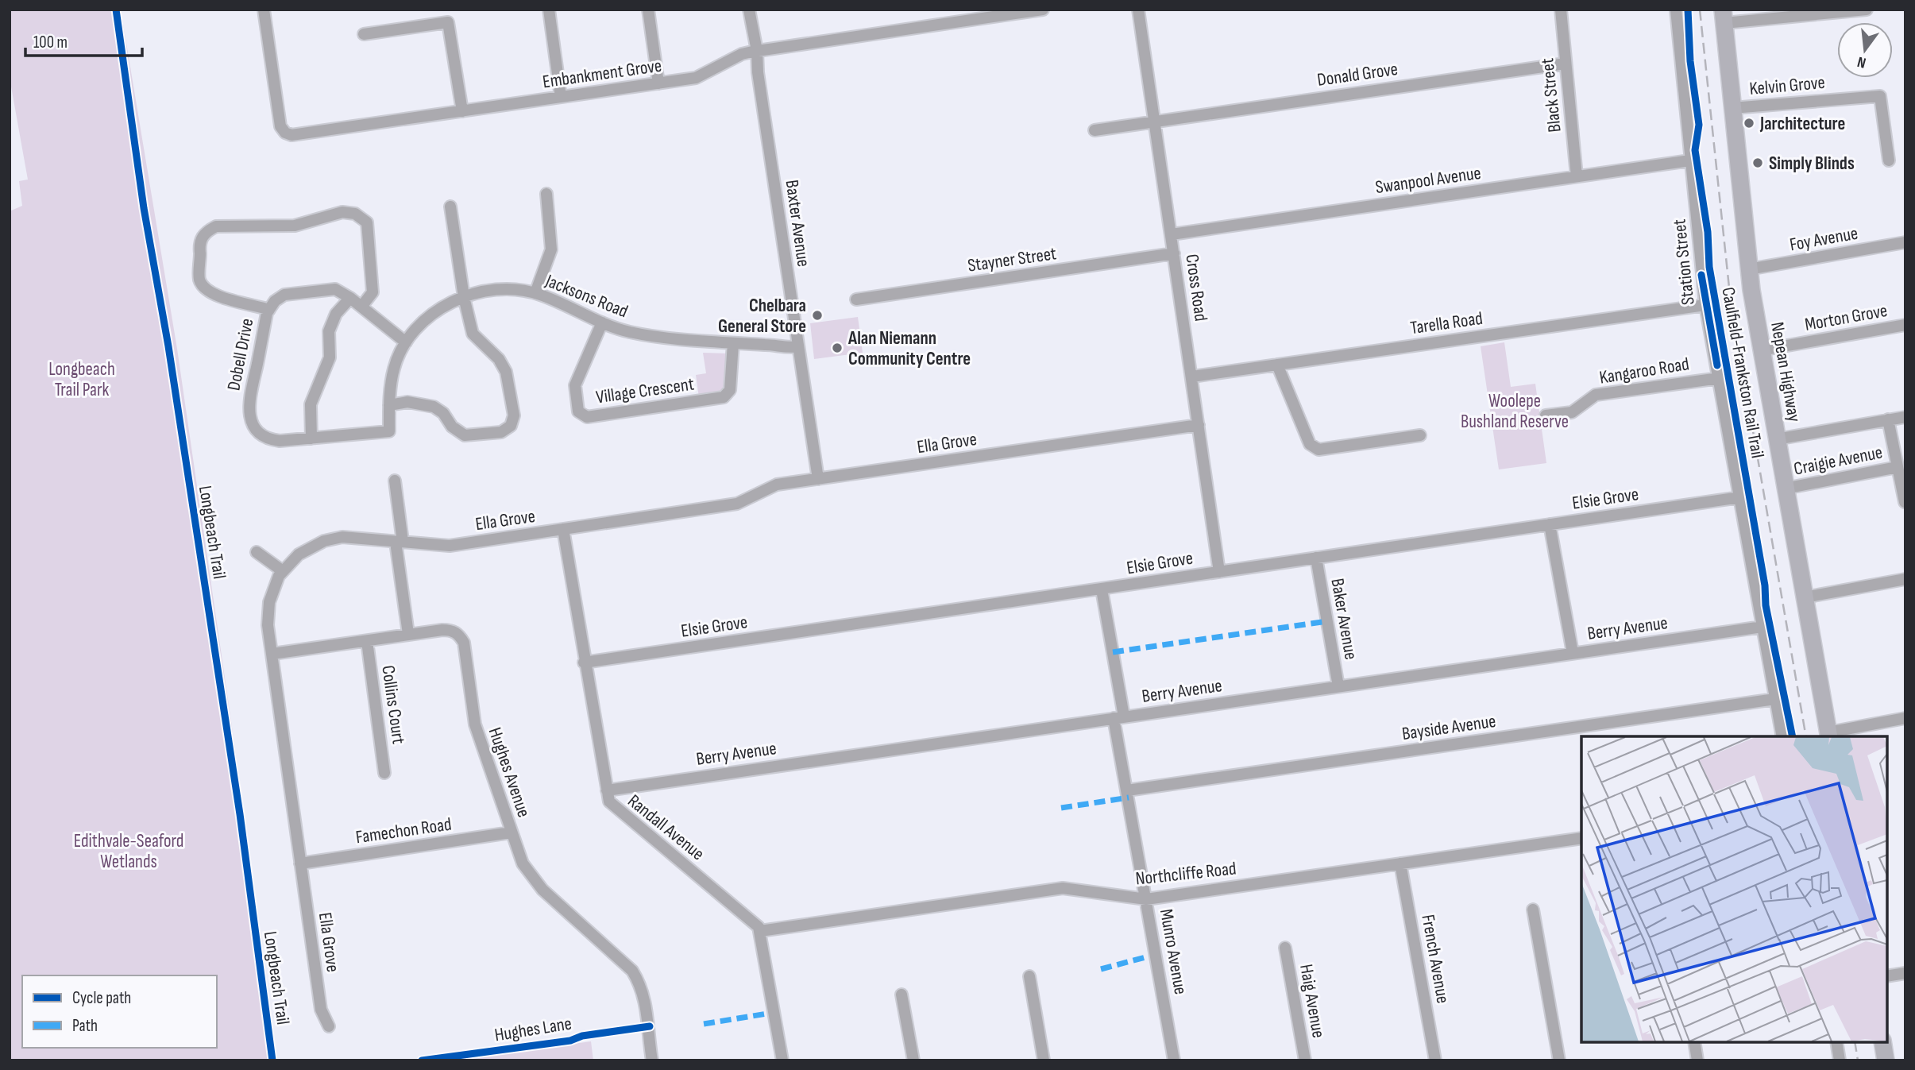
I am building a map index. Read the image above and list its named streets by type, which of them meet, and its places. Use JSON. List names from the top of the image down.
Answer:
{
  "streets": {
    "highway": ["Nepean Highway"],
    "street": [
      "Embankment Grove",
      "Donald Grove",
      "Kelvin Grove",
      "Black Street",
      "Swanpool Avenue",
      "Baxter Avenue",
      "Foy Avenue",
      "Stayner Street",
      "Station Street",
      "Cross Road",
      "Jacksons Road",
      "Morton Grove",
      "Tarella Road",
      "Dobell Drive",
      "Kangaroo Road",
      "Village Crescent",
      "Ella Grove",
      "Craigie Avenue",
      "Elsie Grove",
      "Baker Avenue",
      "Berry Avenue",
      "Collins Court",
      "Bayside Avenue",
      "Hughes Avenue",
      "Randall Avenue",
      "Famechon Road",
      "Northcliffe Road",
      "Munro Avenue",
      "French Avenue",
      "Haig Avenue"
    ],
    "cycle path": ["Caulfield-Frankston Rail Trail", "Longbeach Trail", "Hughes Lane"]
  },
  "crossings": [
    ["Embankment Grove", "Baxter Avenue"],
    ["Donald Grove", "Black Street"],
    ["Donald Grove", "Cross Road"],
    ["Kelvin Grove", "Nepean Highway"],
    ["Black Street", "Swanpool Avenue"],
    ["Swanpool Avenue", "Station Street"],
    ["Swanpool Avenue", "Cross Road"],
    ["Baxter Avenue", "Jacksons Road"],
    ["Baxter Avenue", "Ella Grove"],
    ["Foy Avenue", "Nepean Highway"],
    ["Stayner Street", "Cross Road"],
    ["Station Street", "Tarella Road"],
    ["Station Street", "Kangaroo Road"],
    ["Station Street", "Elsie Grove"],
    ["Station Street", "Berry Avenue"],
    ["Station Street", "Bayside Avenue"],
    ["Cross Road", "Tarella Road"],
    ["Cross Road", "Ella Grove"],
    ["Cross Road", "Elsie Grove"],
    ["Jacksons Road", "Dobell Drive"],
    ["Jacksons Road", "Village Crescent"],
    ["Morton Grove", "Nepean Highway"],
    ["Nepean Highway", "Craigie Avenue"],
    ["Ella Grove", "Hughes Avenue"],
    ["Ella Grove", "Randall Avenue"],
    ["Ella Grove", "Famechon Road"],
    ["Elsie Grove", "Baker Avenue"],
    ["Elsie Grove", "Randall Avenue"],
    ["Elsie Grove", "Munro Avenue"],
    ["Baker Avenue", "Berry Avenue"],
    ["Berry Avenue", "Randall Avenue"],
    ["Berry Avenue", "Munro Avenue"],
    ["Collins Court", "Hughes Avenue"],
    ["Bayside Avenue", "Munro Avenue"],
    ["Hughes Avenue", "Famechon Road"],
    ["Randall Avenue", "Northcliffe Road"],
    ["Northcliffe Road", "Munro Avenue"],
    ["Northcliffe Road", "French Avenue"]
  ],
  "parks": ["Longbeach Trail Park", "Woolepe Bushland Reserve", "Edithvale-Seaford Wetlands"],
  "places": [
    "Jarchitecture",
    "Simply Blinds",
    "Chelbara General Store",
    "Alan Niemann Community Centre"
  ],
  "legend": ["Cycle path", "Path"],
  "scale_bar": "100 m",
  "north": "bottom"
}
